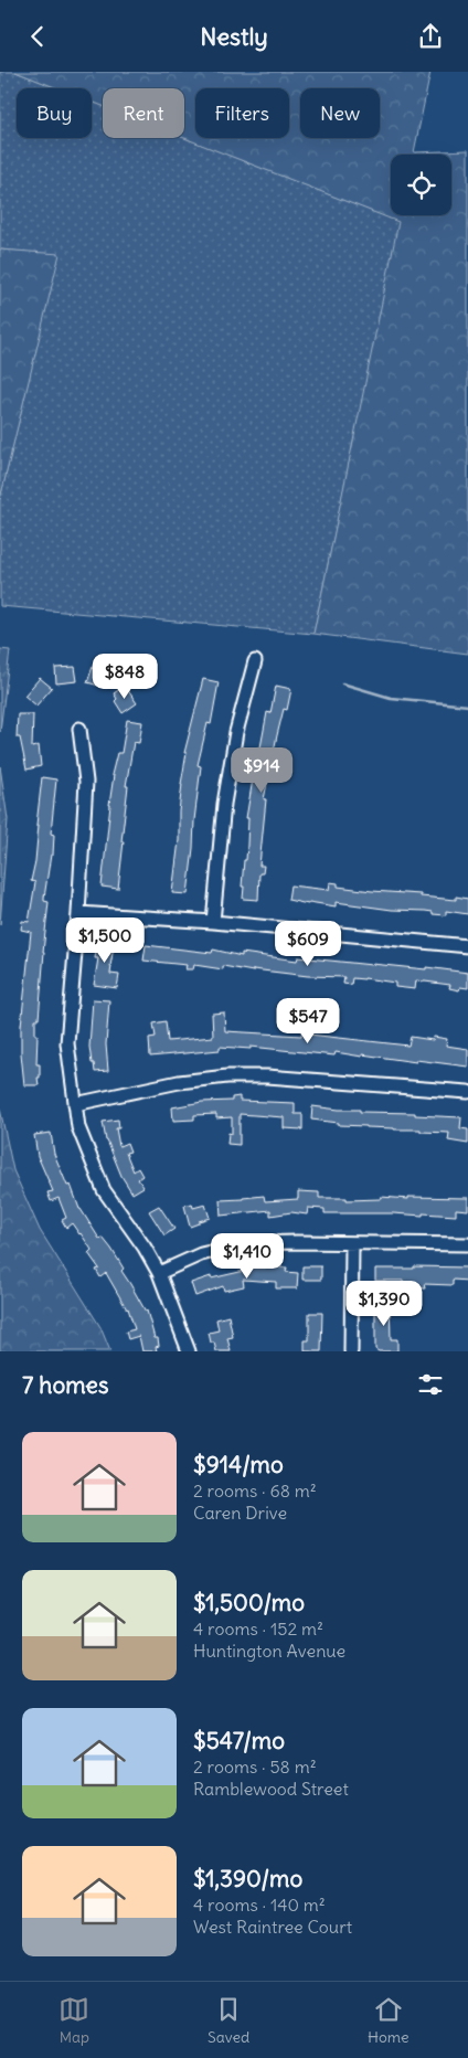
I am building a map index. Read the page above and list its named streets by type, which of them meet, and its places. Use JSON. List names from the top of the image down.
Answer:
{
  "page": {
    "header": "Nestly",
    "chip": [
      "Buy",
      "Rent",
      "Filters",
      "New"
    ],
    "price": [
      "$848",
      "$914",
      "$1,500",
      "$609",
      "$547",
      "$1,410",
      "$1,390"
    ],
    "heading": "7 homes",
    "list": [
      {
        "name": "$914/mo",
        "note": "2 rooms · 68 m² · Caren Drive"
      },
      {
        "name": "$1,500/mo",
        "note": "4 rooms · 152 m² · Huntington Avenue"
      },
      {
        "name": "$547/mo",
        "note": "2 rooms · 58 m² · Ramblewood Street"
      },
      {
        "name": "$1,390/mo",
        "note": "4 rooms · 140 m² · West Raintree Court"
      }
    ],
    "tabs": ["Map", "Saved", "Home"]
  }
}
